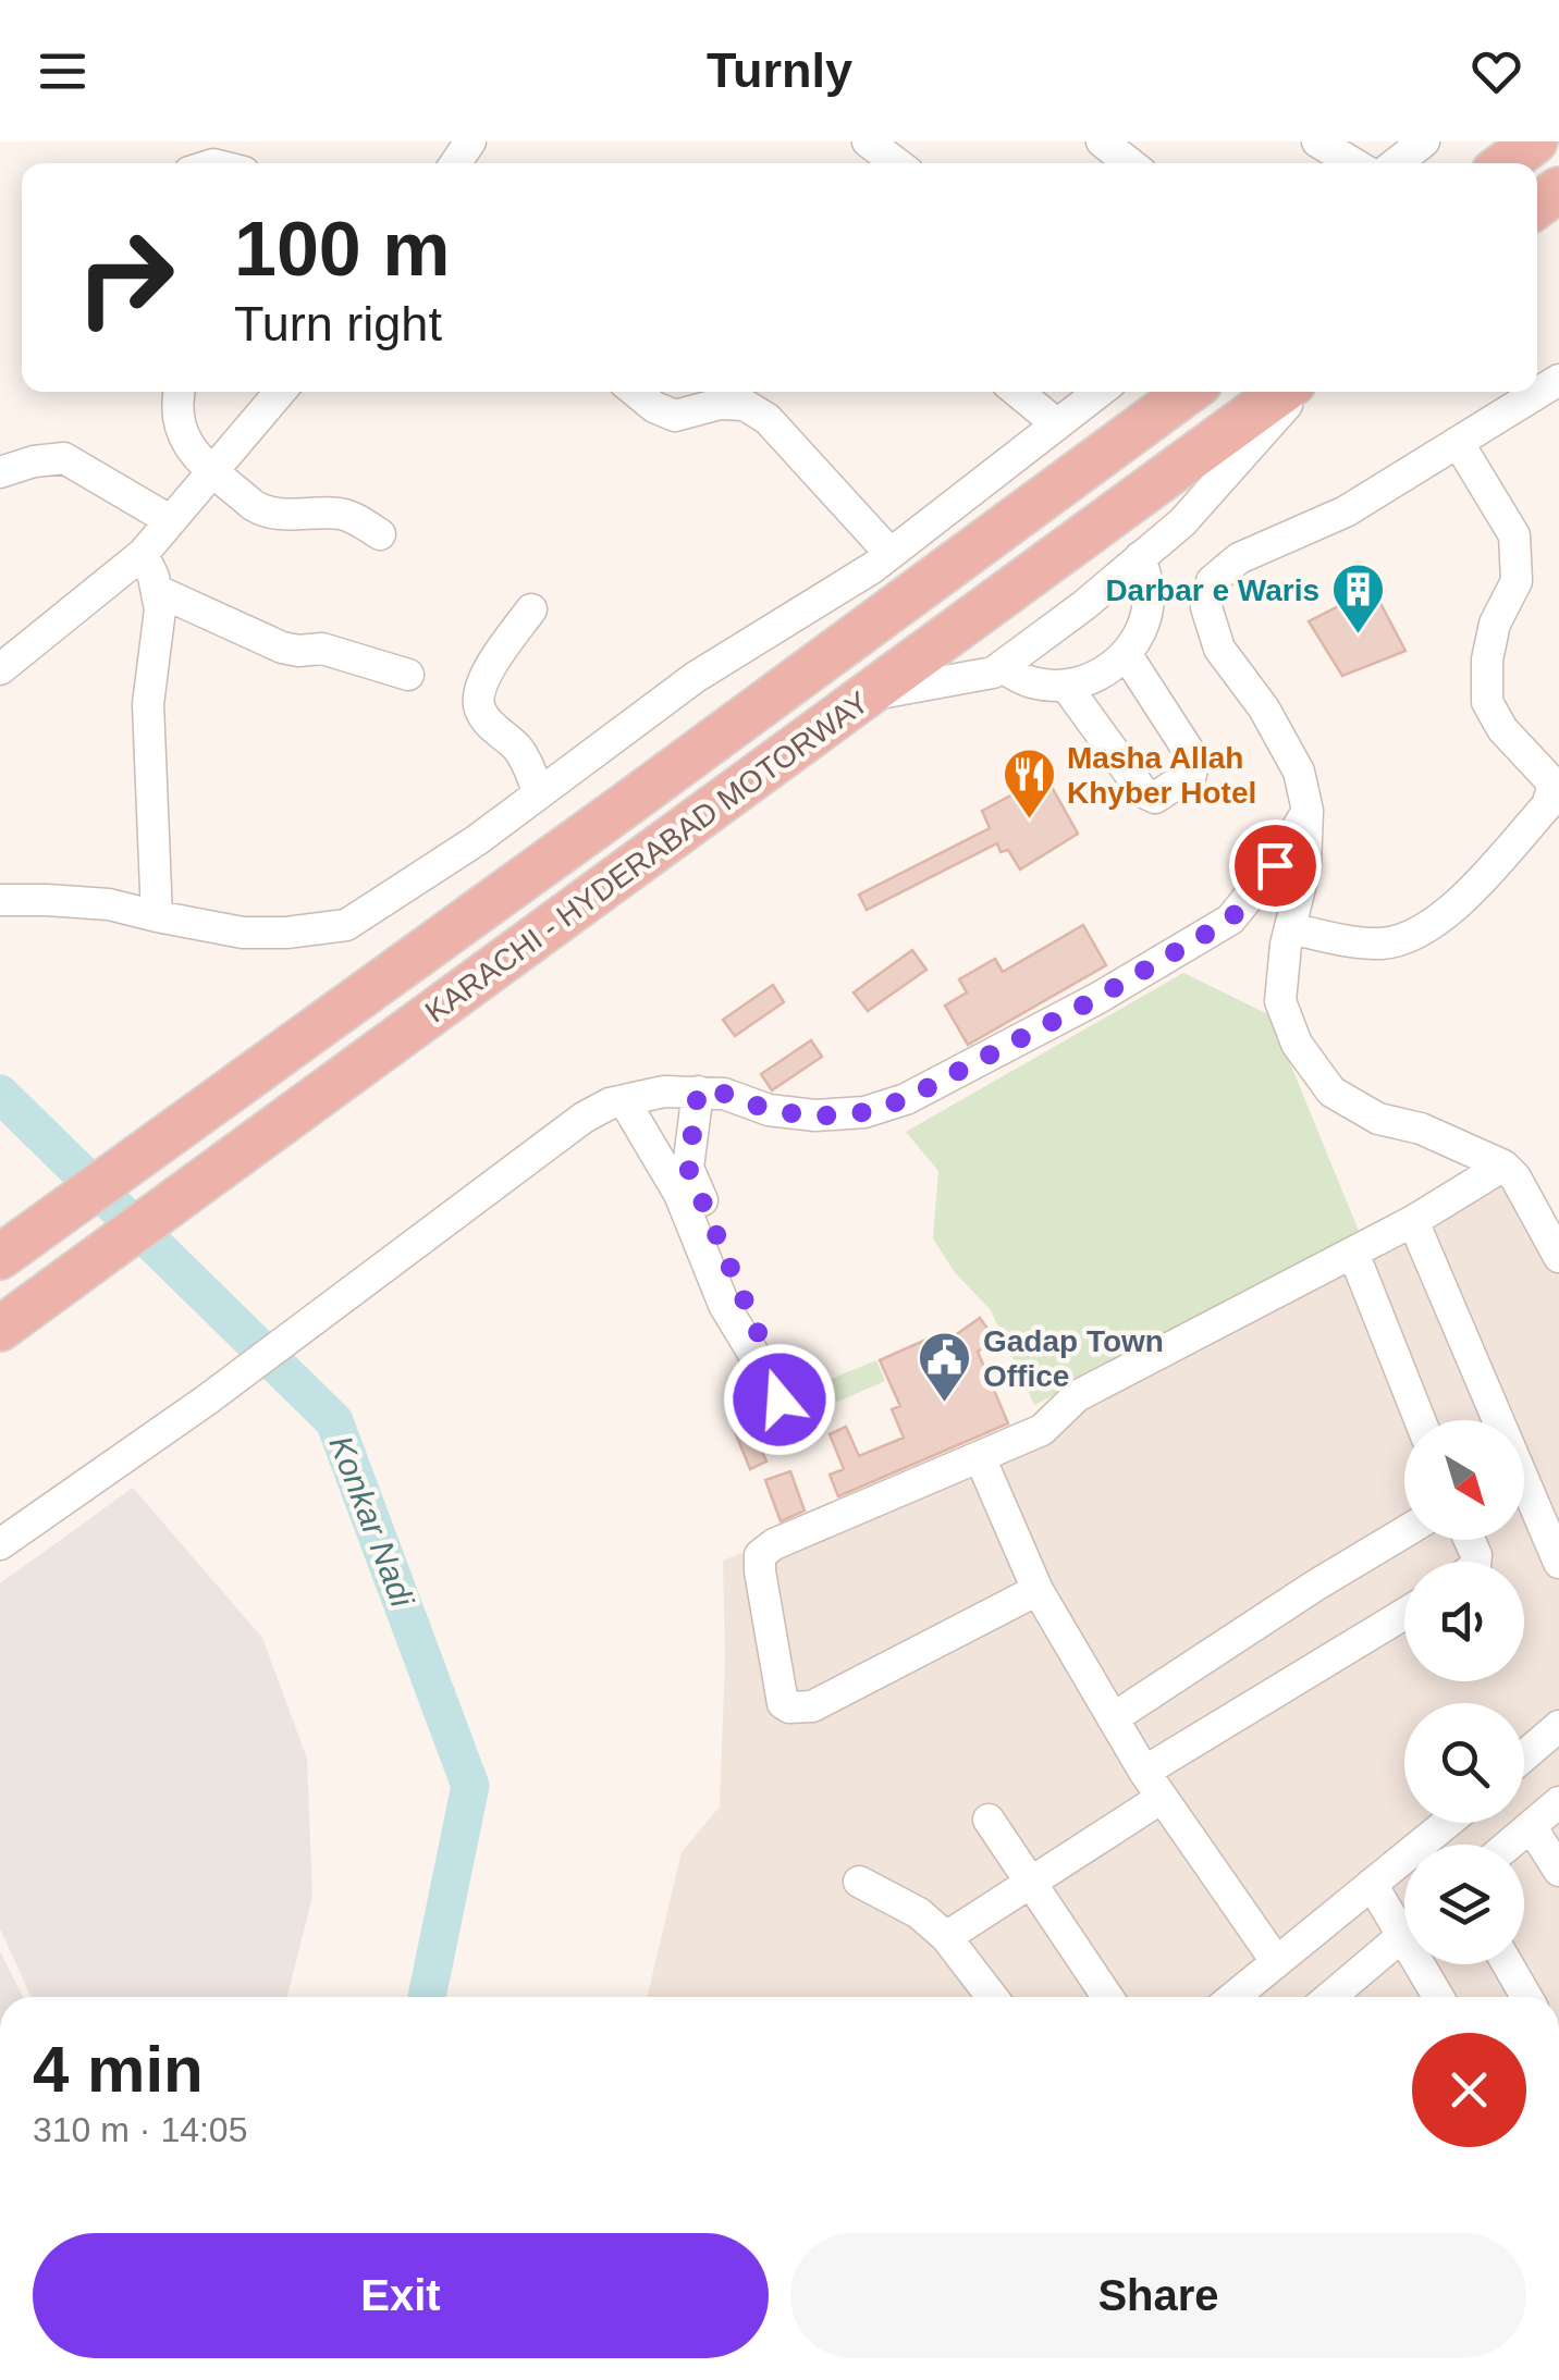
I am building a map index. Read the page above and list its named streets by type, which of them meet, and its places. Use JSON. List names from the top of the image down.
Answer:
{
  "streets": {
    "highway": ["KARACHI - HYDERABAD MOTORWAY"]
  },
  "water": ["Konkar Nadi"],
  "places": {
    "building": ["Darbar e Waris"],
    "restaurant": ["Masha Allah Khyber Hotel"],
    "public building": ["Gadap Town Office"]
  },
  "north": "bottom right",
  "page": {
    "header": "Turnly",
    "turn": ["100 m", "Turn right"],
    "heading": ["4 min", "310 m · 14:05"],
    "buttons": ["Exit", "Share"]
  }
}
